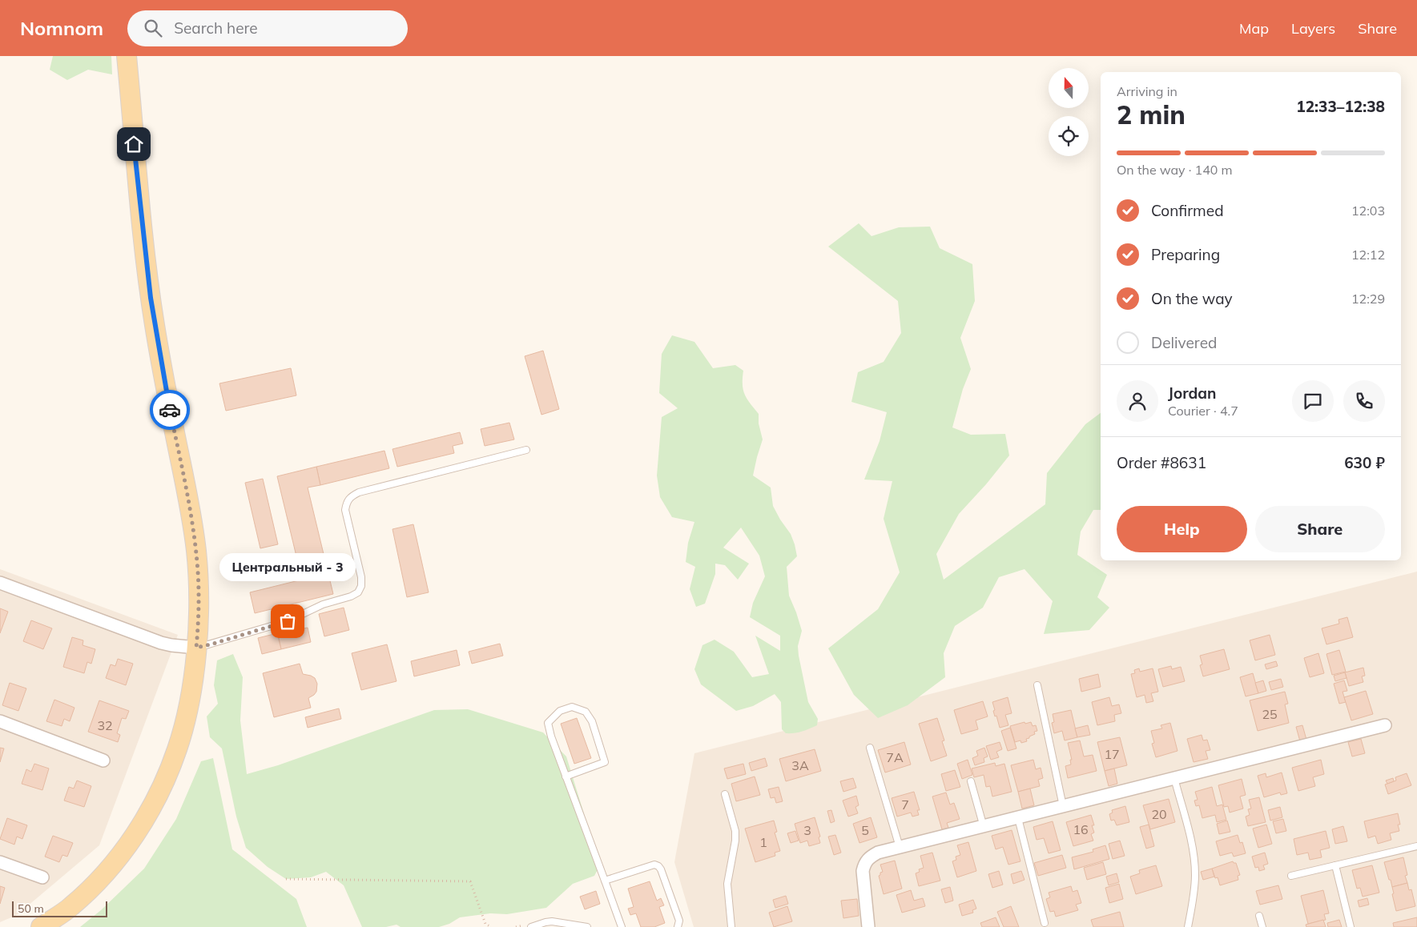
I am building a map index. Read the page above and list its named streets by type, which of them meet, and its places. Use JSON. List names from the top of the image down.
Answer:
{
  "places": ["Центральный - 3"],
  "house_numbers": [
    "25",
    "32",
    "17",
    "7А",
    "3А",
    "7",
    "20",
    "16",
    "3",
    "5",
    "1"
  ],
  "scale_bar": "50 m",
  "north": "top",
  "page": {
    "header": "Nomnom",
    "search": "Search here",
    "nav": ["Map", "Layers", "Share"],
    "heading": ["2 min", "Arriving in", "12:33–12:38"],
    "panel": [
      "Jordan",
      "Courier · 4.7",
      "Order #8631",
      "630 ₽"
    ],
    "bar": "On the way · 140 m",
    "list": [
      ["Confirmed", "12:03"],
      ["Preparing", "12:12"],
      ["On the way", "12:29"],
      "Delivered"
    ],
    "buttons": ["Help", "Share"],
    "bubble": "Центральный - 3",
    "scale": "50 m"
  }
}
